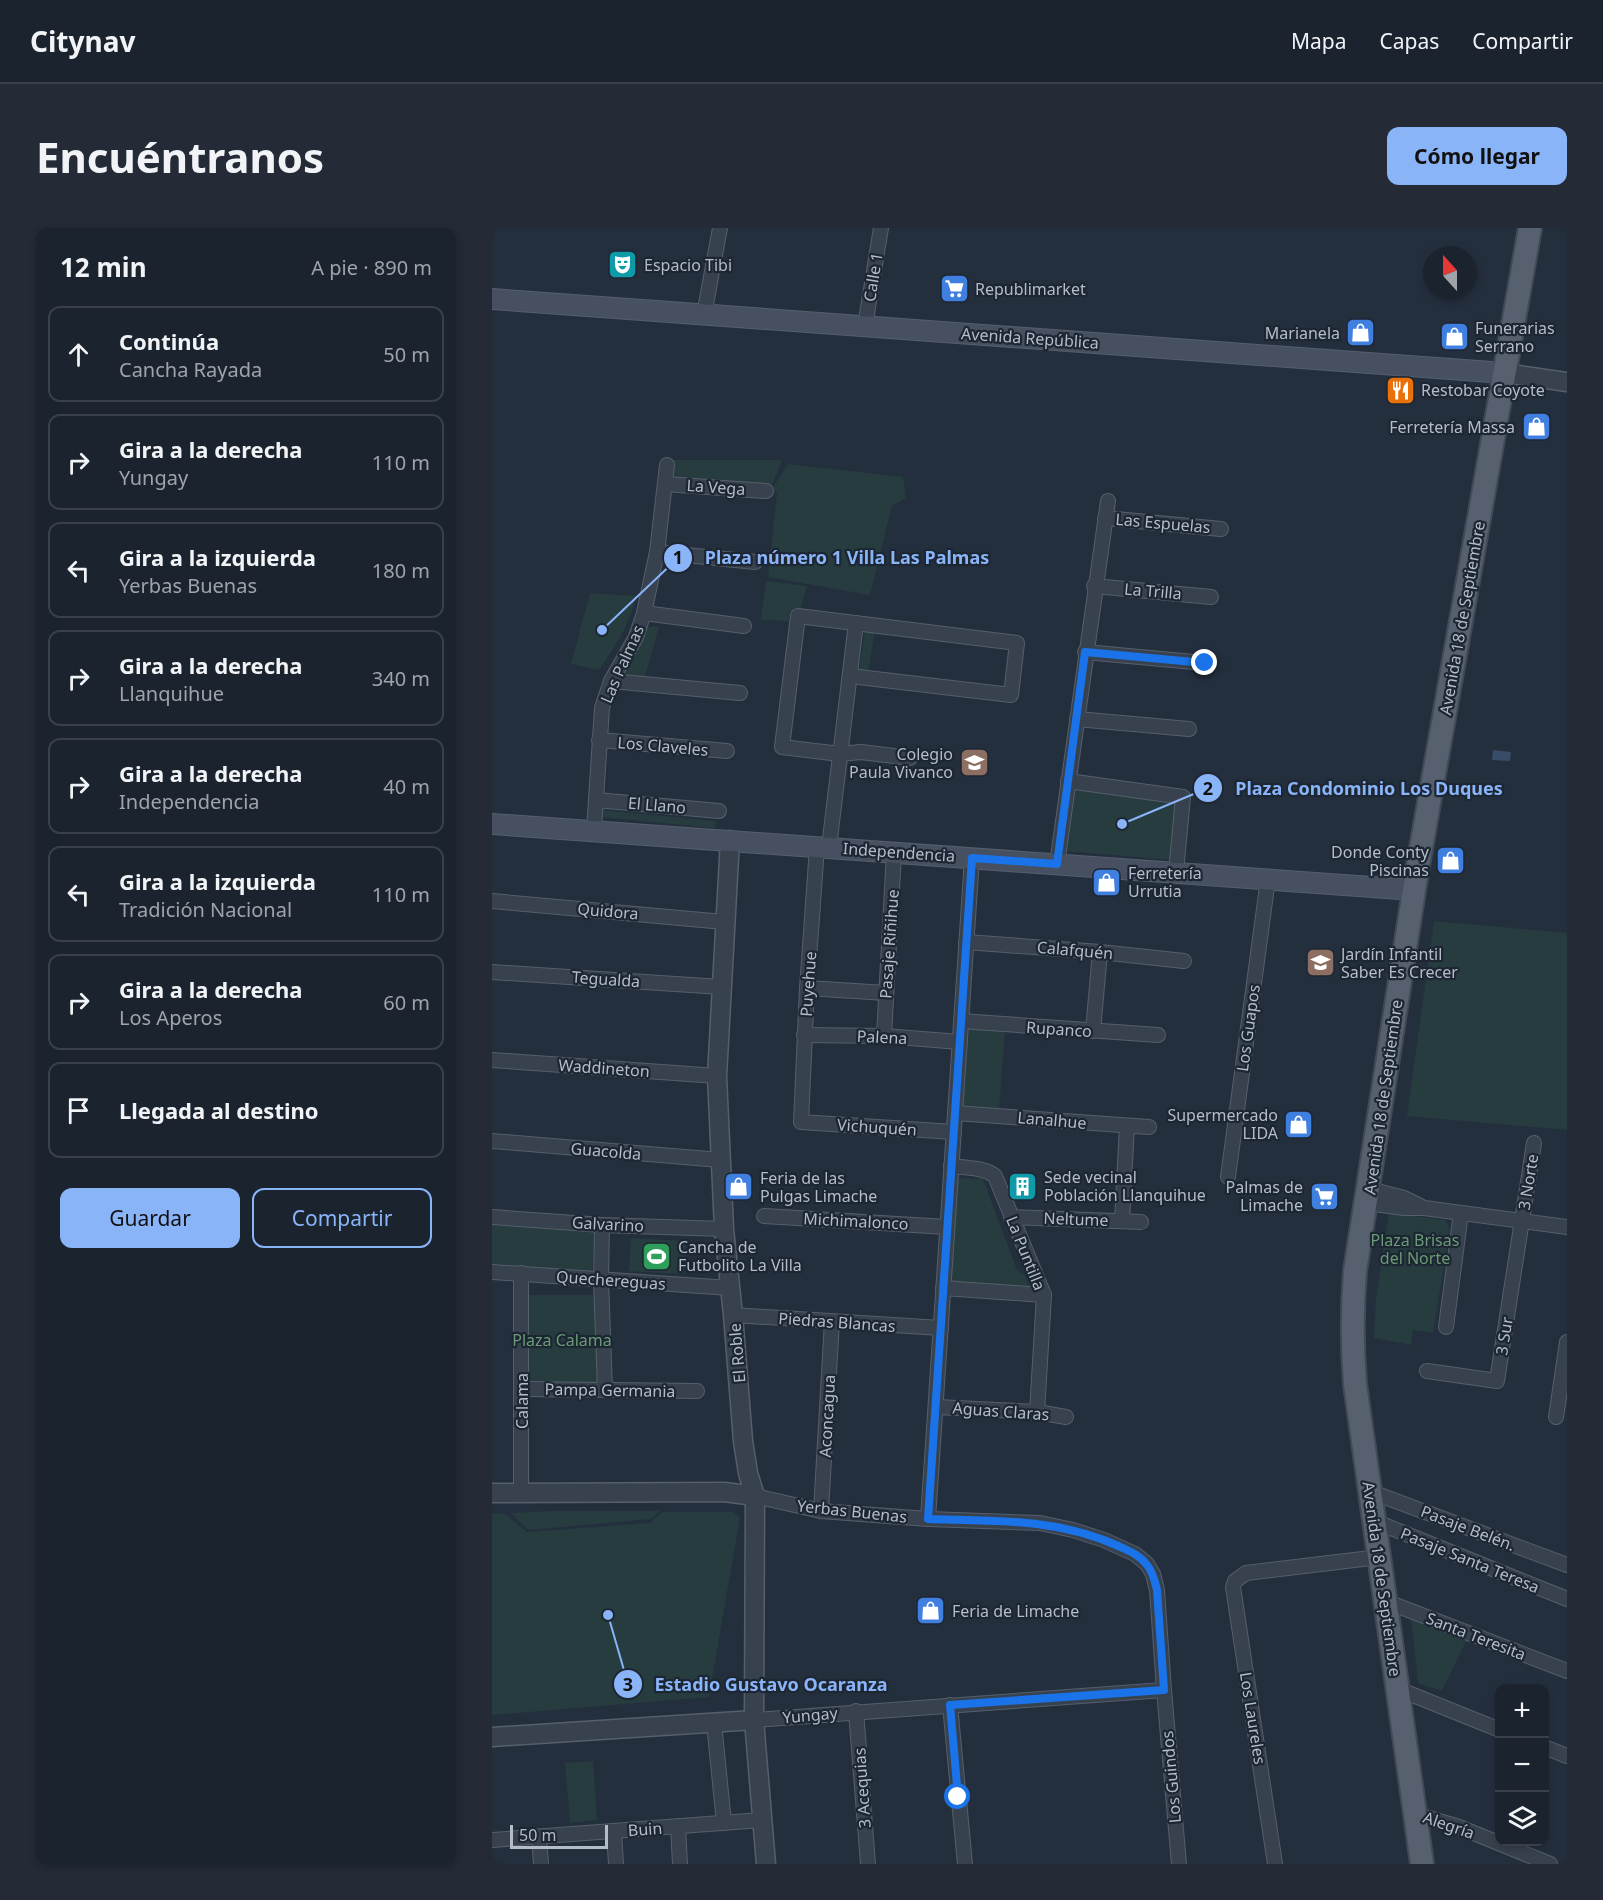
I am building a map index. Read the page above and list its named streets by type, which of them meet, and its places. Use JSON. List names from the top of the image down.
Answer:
{
  "streets": {
    "main road": ["Avenida República", "Avenida 18 de Septiembre", "Independencia"],
    "street": [
      "Calle 1",
      "La Vega",
      "Las Espuelas",
      "La Trilla",
      "Las Palmas",
      "Los Claveles",
      "El Llano",
      "Quidora",
      "Pasaje Riñihue",
      "Calafquén",
      "Tegualda",
      "Puyehue",
      "Los Guapos",
      "Rupanco",
      "Palena",
      "Waddineton",
      "Lanalhue",
      "Vichuquén",
      "Guacolda",
      "3 Norte",
      "Neltume",
      "Michimalonco",
      "Galvarino",
      "La Puntilla",
      "Quechereguas",
      "Piedras Blancas",
      "3 Sur",
      "El Roble",
      "Pampa Germania",
      "Calama",
      "Aguas Claras",
      "Aconcagua",
      "Yerbas Buenas",
      "Pasaje Belén.",
      "Pasaje Santa Teresa",
      "Santa Teresita",
      "Yungay",
      "Los Laureles",
      "Los Guindos",
      "3 Acequias",
      "Alegría",
      "Buin"
    ]
  },
  "crossings": [
    ["Calle 1", "Avenida República"],
    ["Avenida República", "Avenida 18 de Septiembre"],
    ["La Vega", "Las Palmas"],
    ["Avenida 18 de Septiembre", "Independencia"],
    ["Avenida 18 de Septiembre", "Pasaje Belén."],
    ["Avenida 18 de Septiembre", "Pasaje Santa Teresa"],
    ["Avenida 18 de Septiembre", "Santa Teresita"],
    ["Avenida 18 de Septiembre", "Los Laureles"],
    ["Avenida 18 de Septiembre", "Alegría"],
    ["Las Palmas", "Los Claveles"],
    ["Las Palmas", "El Llano"],
    ["Las Palmas", "Independencia"],
    ["Independencia", "Pasaje Riñihue"],
    ["Independencia", "Puyehue"],
    ["Independencia", "Los Guapos"],
    ["Independencia", "El Roble"],
    ["Quidora", "El Roble"],
    ["Pasaje Riñihue", "Palena"],
    ["Tegualda", "El Roble"],
    ["Puyehue", "Palena"],
    ["Puyehue", "Vichuquén"],
    ["Waddineton", "El Roble"],
    ["Guacolda", "El Roble"],
    ["3 Norte", "3 Sur"],
    ["Neltume", "La Puntilla"],
    ["Galvarino", "El Roble"],
    ["La Puntilla", "Aguas Claras"],
    ["Quechereguas", "El Roble"],
    ["Quechereguas", "Calama"],
    ["Piedras Blancas", "El Roble"],
    ["Piedras Blancas", "Aconcagua"],
    ["El Roble", "Yerbas Buenas"],
    ["El Roble", "Yungay"],
    ["El Roble", "Buin"],
    ["Pampa Germania", "Calama"],
    ["Calama", "Yerbas Buenas"],
    ["Aconcagua", "Yerbas Buenas"],
    ["Yerbas Buenas", "Yungay"],
    ["Yerbas Buenas", "Los Guindos"],
    ["Yungay", "Los Guindos"],
    ["Yungay", "3 Acequias"]
  ],
  "parks": ["Plaza Brisas del Norte", "Plaza Calama"],
  "places": {
    "theatre": ["Espacio Tibi"],
    "supermarket": ["Republimarket", "Palmas de Limache"],
    "shop": [
      "Marianela",
      "Funerarias Serrano",
      "Ferretería Massa",
      "Donde Conty Piscinas",
      "Ferretería Urrutia",
      "Supermercado LIDA",
      "Feria de las Pulgas Limache",
      "Feria de Limache"
    ],
    "restaurant": ["Restobar Coyote"],
    "other": ["Plaza número 1 Villa Las Palmas", "Plaza Condominio Los Duques", "Estadio Gustavo Ocaranza"],
    "school or university": ["Colegio Paula Vivanco", "Jardín Infantil Saber Es Crecer"],
    "building": ["Sede vecinal Población Llanquihue"],
    "sports": ["Cancha de Futbolito La Villa"]
  },
  "scale_bar": "50 m",
  "north": "top",
  "page": {
    "header": "Citynav",
    "nav": ["Mapa", "Capas", "Compartir"],
    "buttons": [
      "Cómo llegar",
      ["Guardar", "Compartir"]
    ],
    "title": "Encuéntranos",
    "heading": ["12 min", "A pie · 890 m"],
    "list": [
      ["Continúa", "Cancha Rayada", "50 m"],
      ["Gira a la derecha", "Yungay", "110 m"],
      ["Gira a la izquierda", "Yerbas Buenas", "180 m"],
      ["Gira a la derecha", "Llanquihue", "340 m"],
      ["Gira a la derecha", "Independencia", "40 m"],
      ["Gira a la izquierda", "Tradición Nacional", "110 m"],
      ["Gira a la derecha", "Los Aperos", "60 m"],
      "Llegada al destino"
    ],
    "map_buttons": ["+", "−"],
    "scale": "50 m"
  }
}
